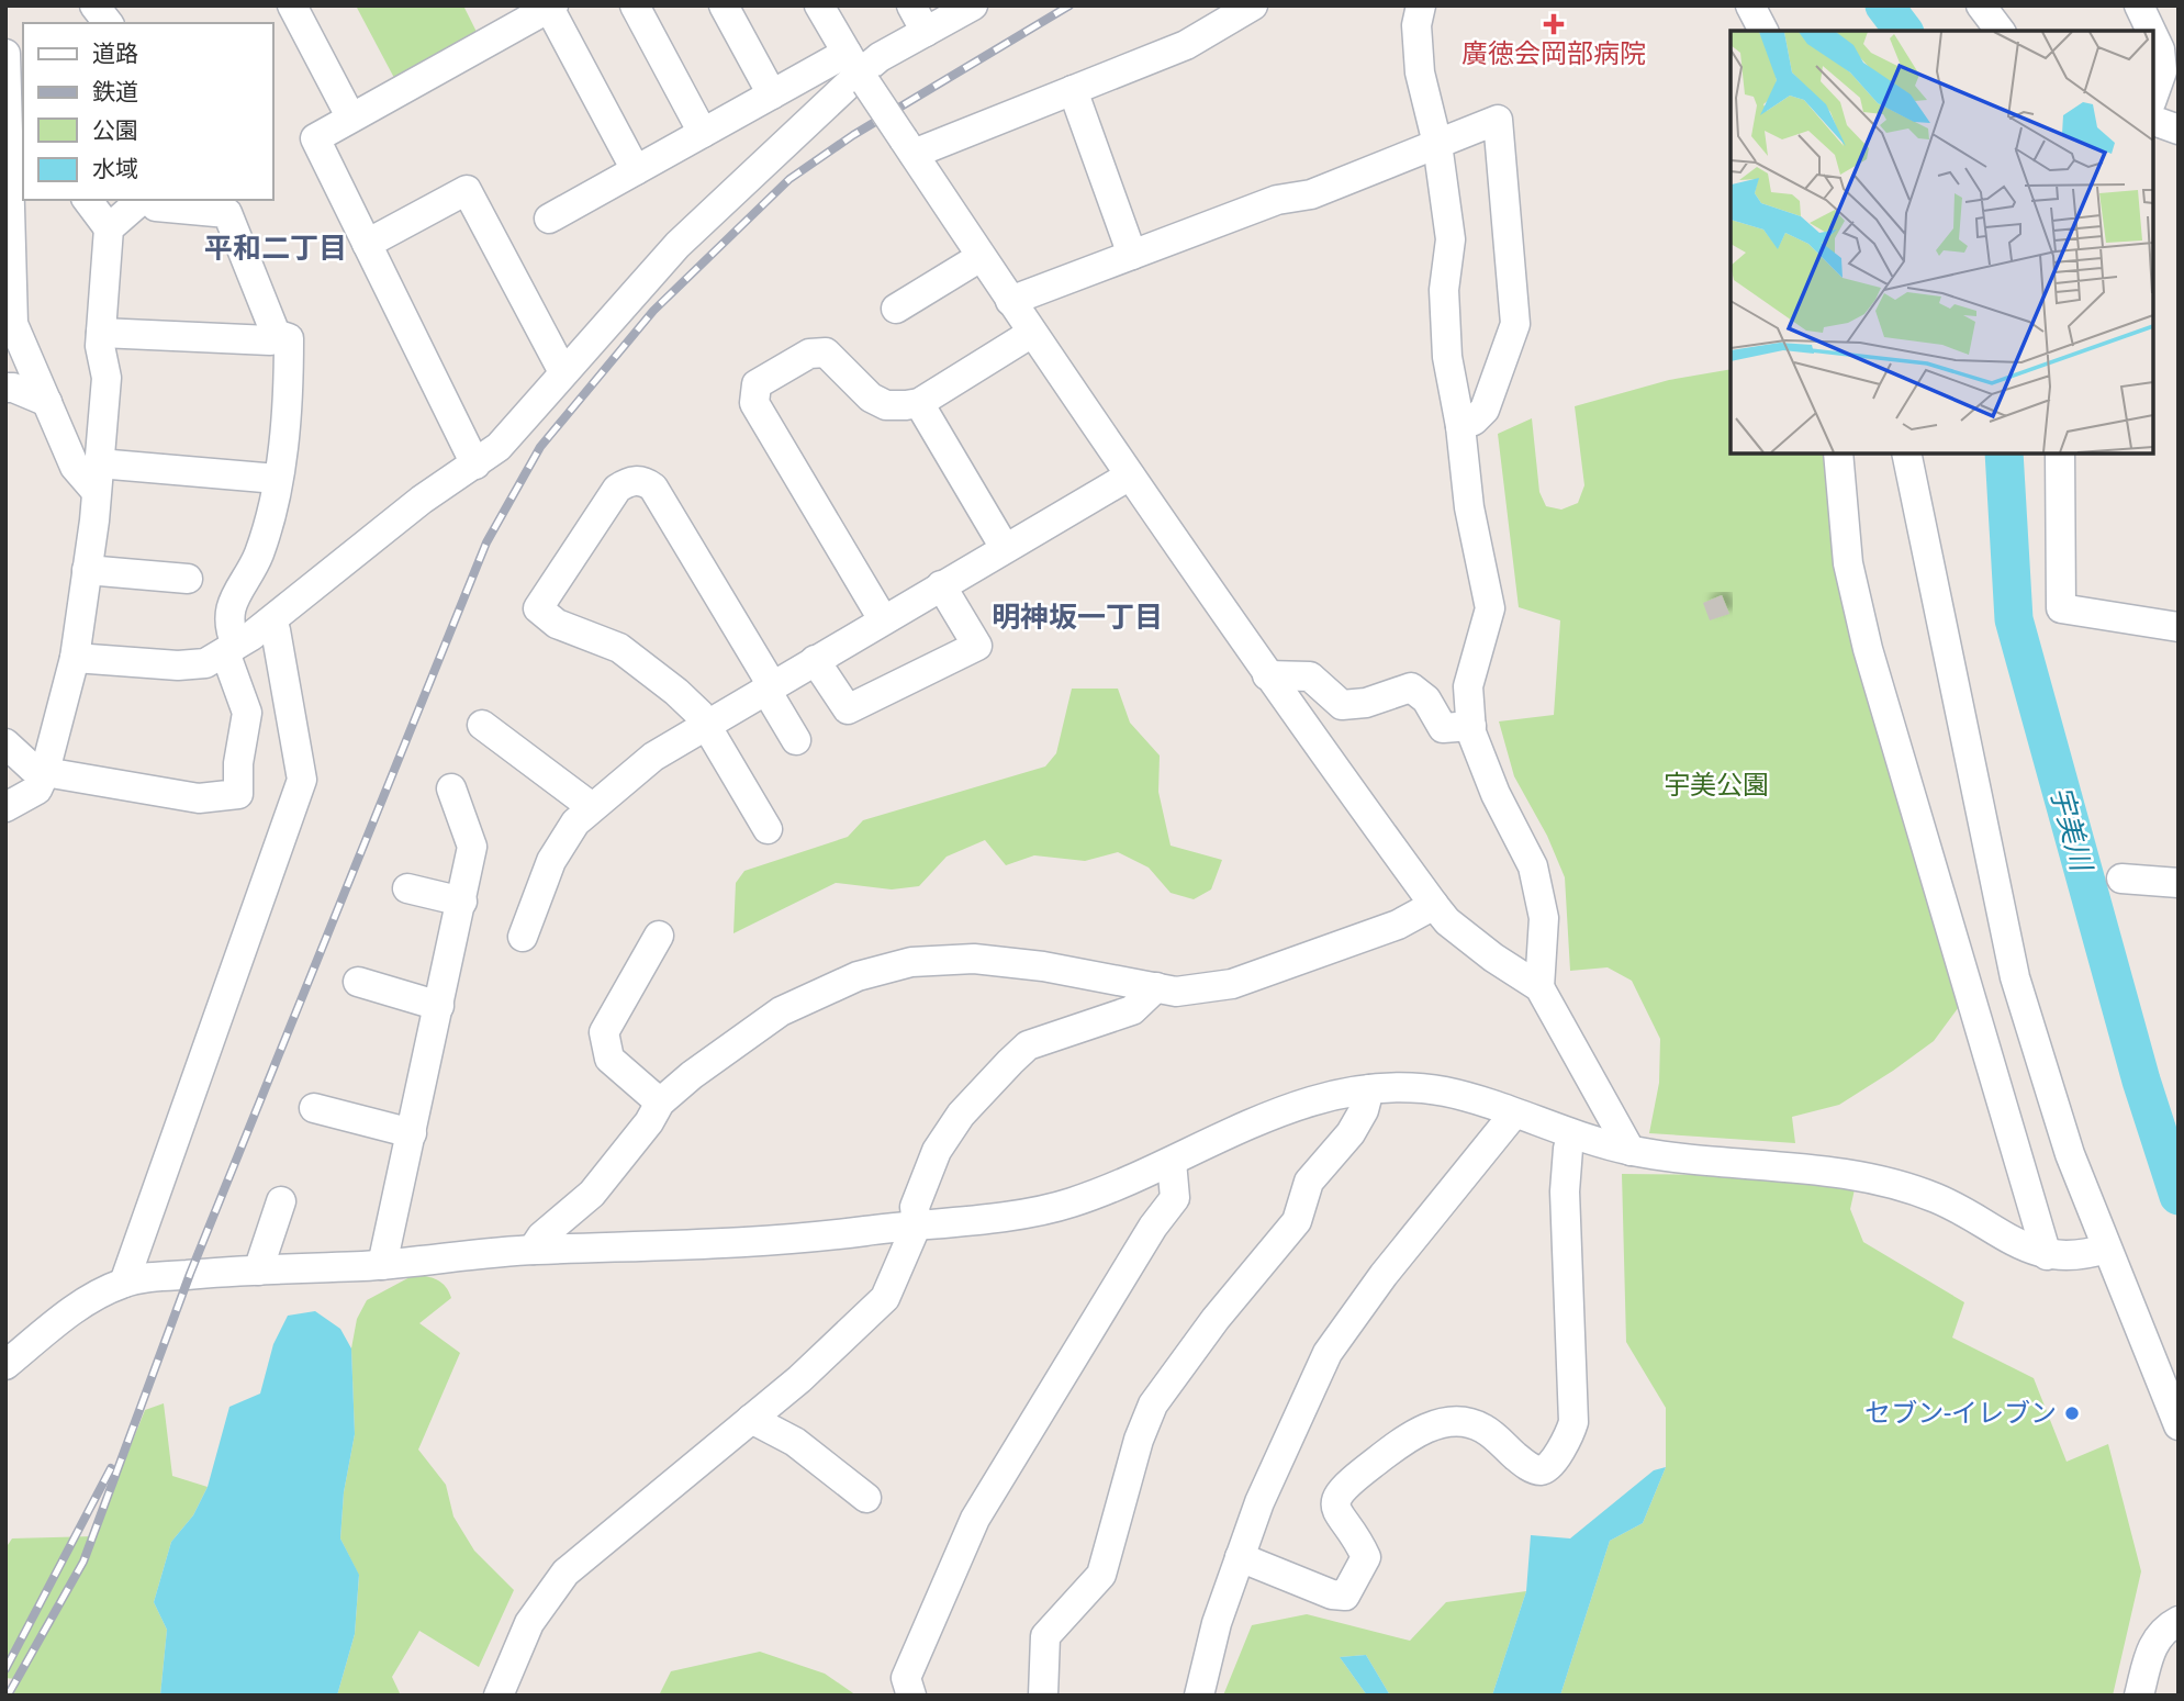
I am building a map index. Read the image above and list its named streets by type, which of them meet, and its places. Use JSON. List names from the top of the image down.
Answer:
{
  "districts": ["平和二丁目", "明神坂一丁目"],
  "water": ["宇美川"],
  "parks": ["宇美公園"],
  "places": {
    "health": ["廣徳会岡部病院"],
    "other": ["セブン-イレブン"]
  },
  "legend": [
    "道路",
    "鉄道",
    "公園",
    "水域"
  ]
}
